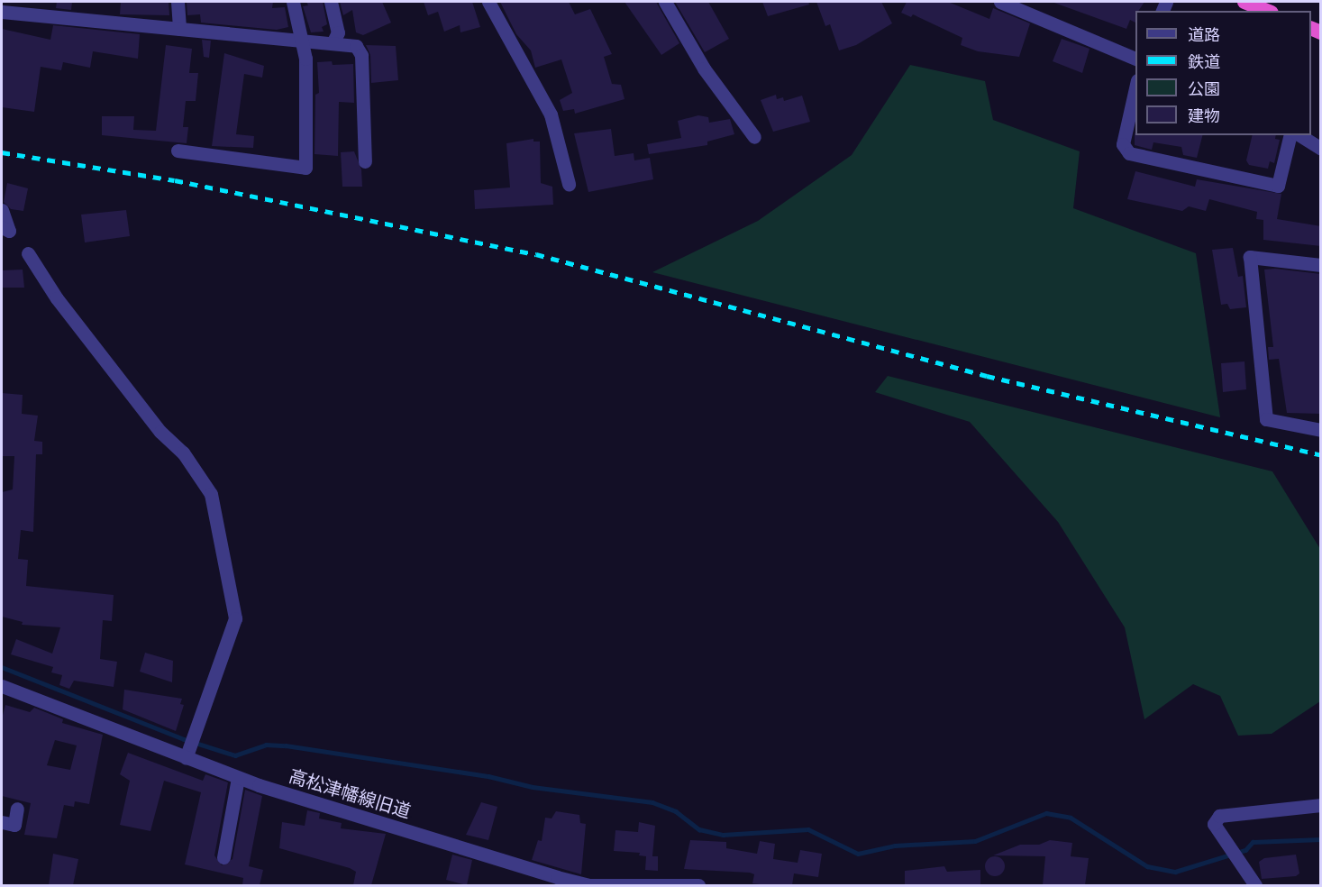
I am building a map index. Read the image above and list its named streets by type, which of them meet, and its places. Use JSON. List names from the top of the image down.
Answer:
{
  "streets": {
    "street": ["高松津幡線旧道"]
  },
  "legend": [
    "道路",
    "鉄道",
    "公園",
    "建物"
  ]
}
